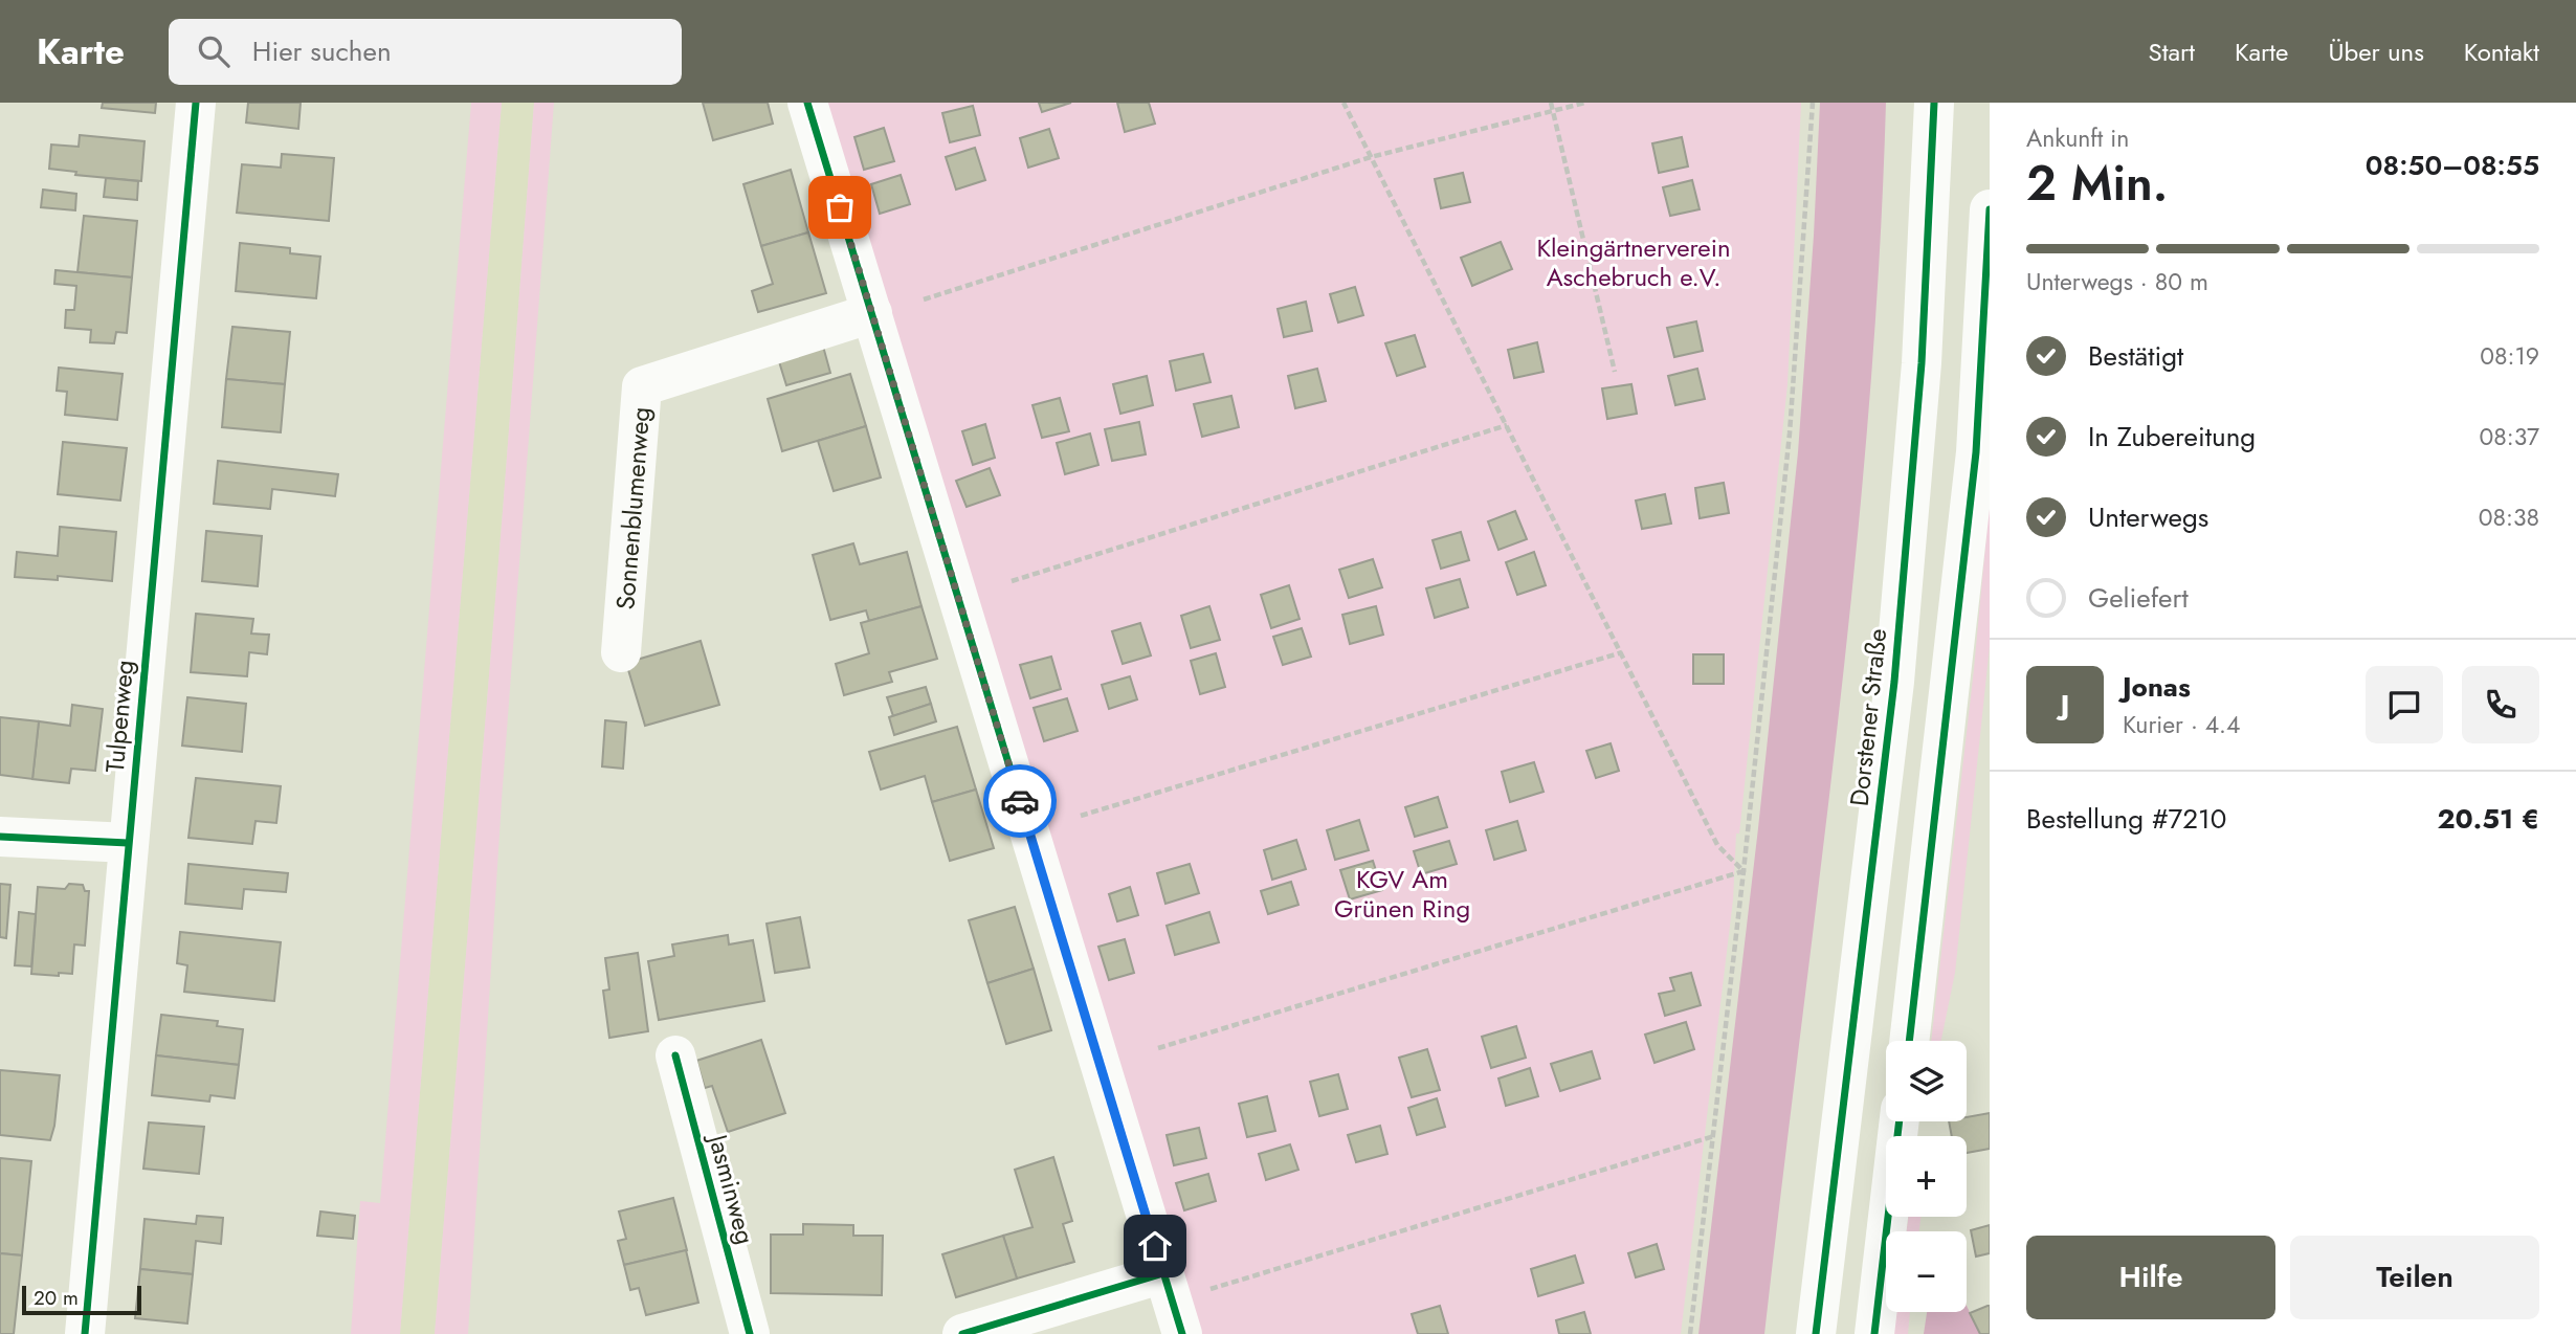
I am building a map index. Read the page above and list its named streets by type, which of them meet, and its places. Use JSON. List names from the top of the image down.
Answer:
{
  "streets": {
    "street": [
      "Sonnenblumenweg",
      "Tulpenweg",
      "Dorstener Straße",
      "Jasminweg"
    ]
  },
  "parks": ["Kleingärtnerverein Aschebruch e.V.", "KGV Am Grünen Ring"],
  "scale_bar": "20 m",
  "page": {
    "header": "Karte",
    "search": "Hier suchen",
    "nav": [
      "Start",
      "Karte",
      "Über uns",
      "Kontakt"
    ],
    "heading": ["2 Min.", "Ankunft in", "08:50–08:55"],
    "panel": [
      "Jonas",
      "Kurier · 4.4",
      "Bestellung #7210",
      "20.51 €"
    ],
    "bar": "Unterwegs · 80 m",
    "list": [
      ["Bestätigt", "08:19"],
      ["In Zubereitung", "08:37"],
      ["Unterwegs", "08:38"],
      "Geliefert"
    ],
    "round": "J",
    "map_buttons": ["+", "−"],
    "buttons": ["Hilfe", "Teilen"],
    "scale": "20 m"
  }
}
